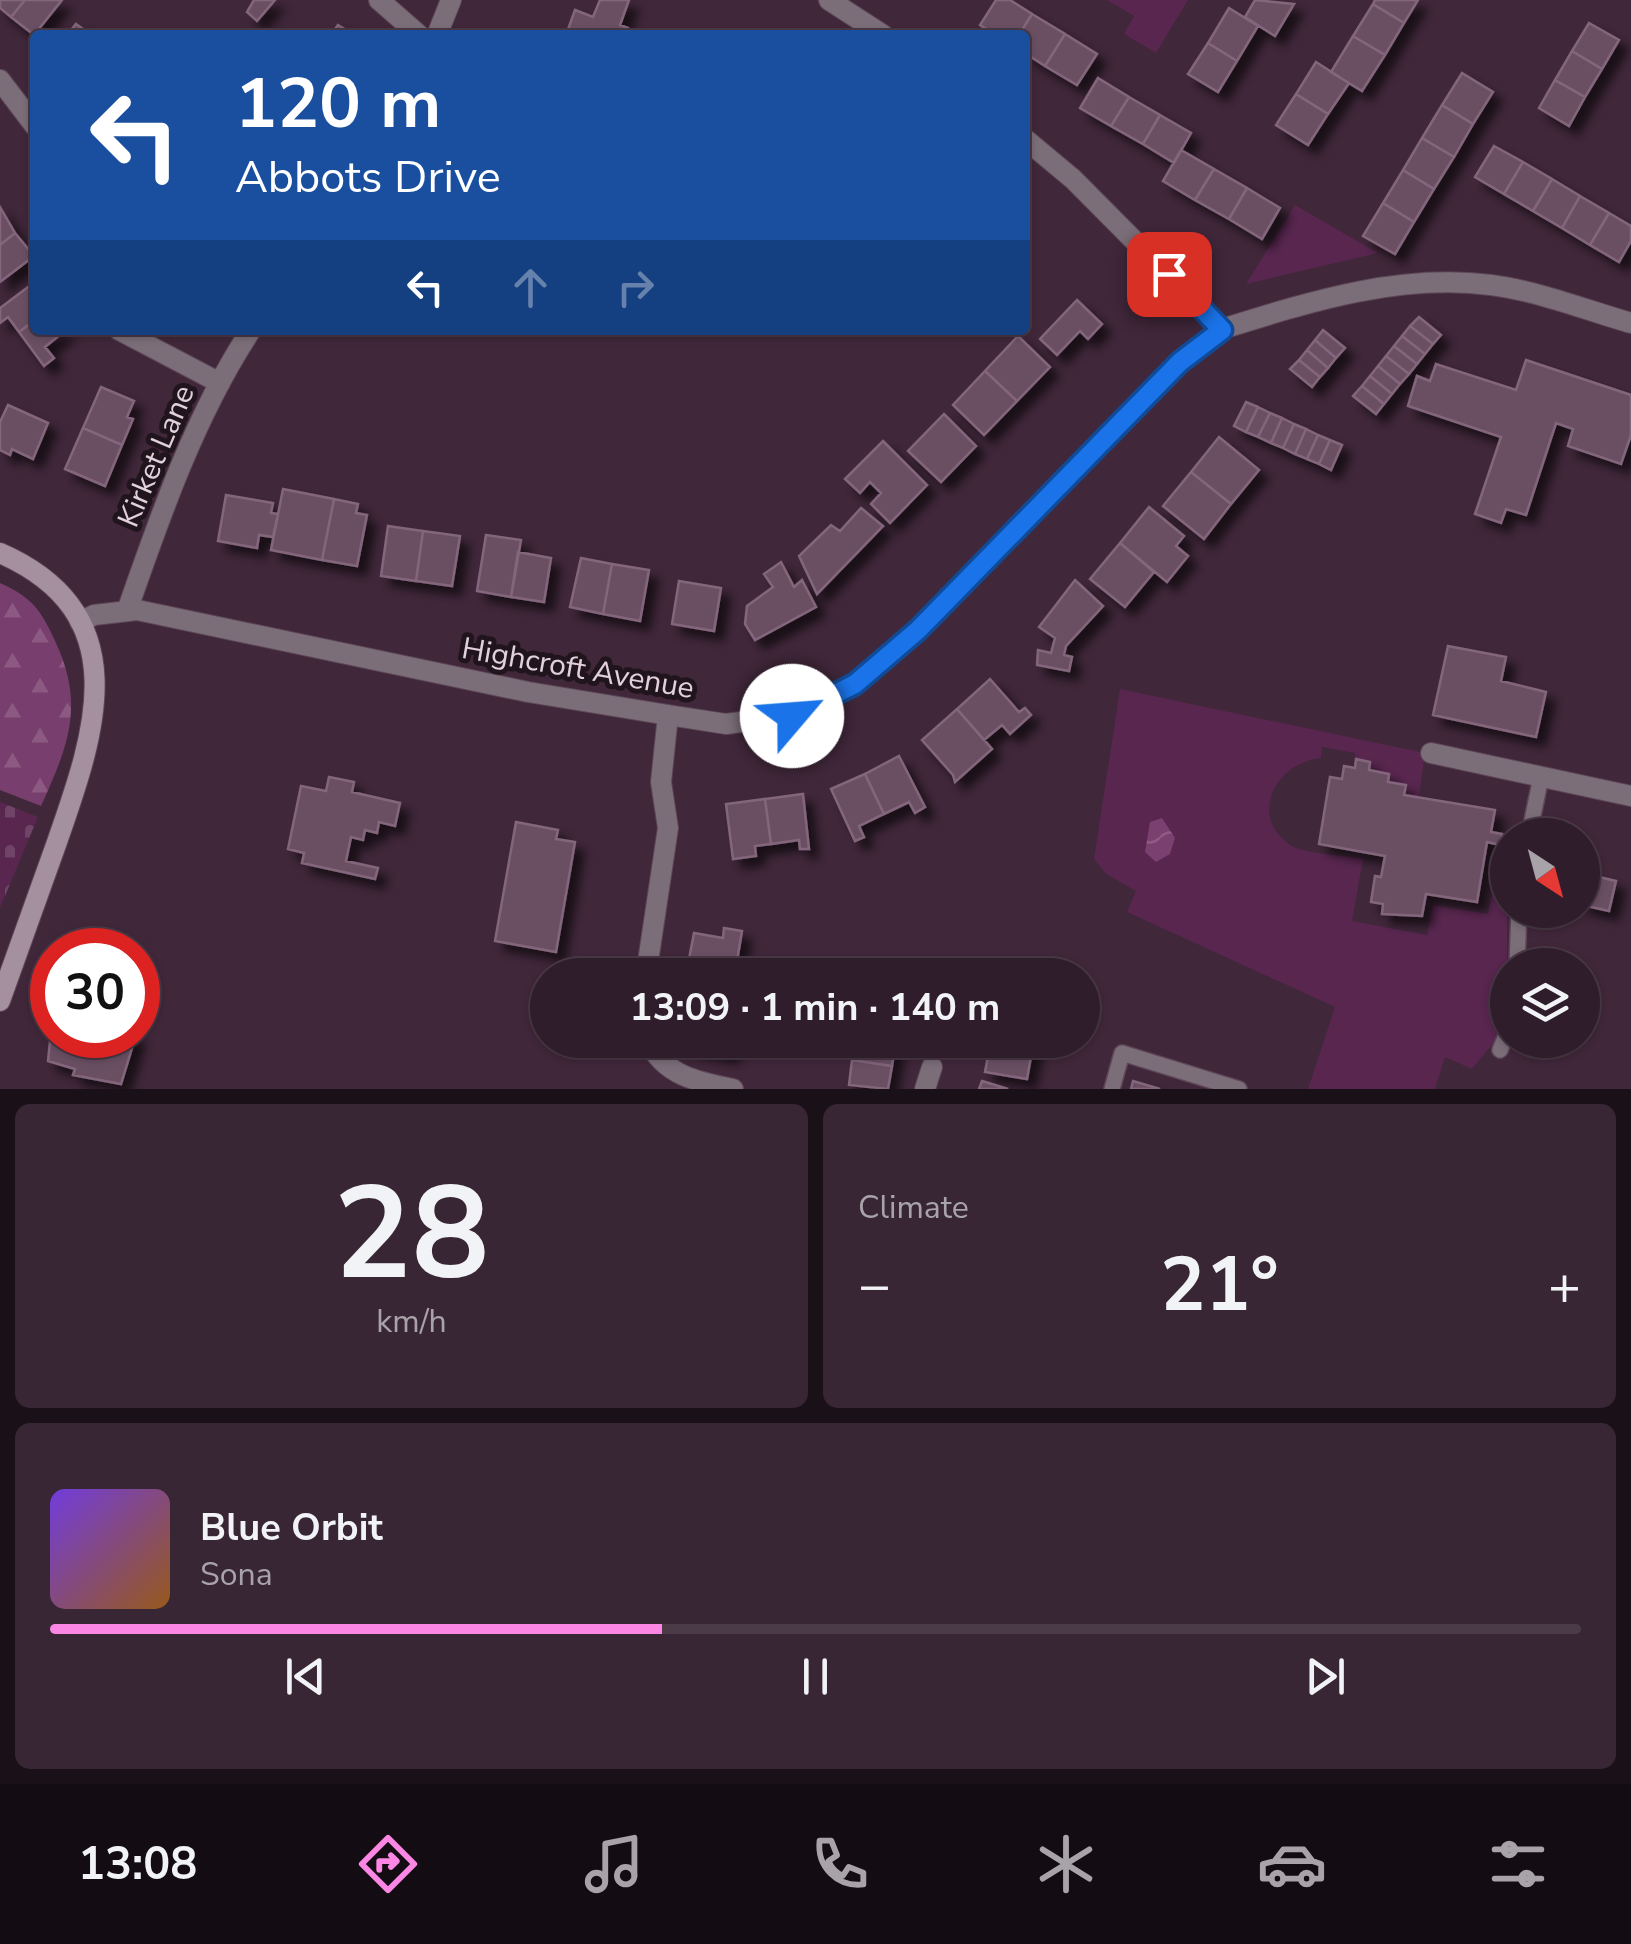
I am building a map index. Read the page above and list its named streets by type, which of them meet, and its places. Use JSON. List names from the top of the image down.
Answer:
{
  "streets": {
    "street": ["Kirket Lane", "Highcroft Avenue"]
  },
  "crossings": [
    ["Kirket Lane", "Highcroft Avenue"]
  ],
  "north": "bottom right",
  "page": {
    "turn": ["120 m", "Abbots Drive"],
    "limit": "30",
    "trip": "13:09 · 1 min · 140 m",
    "tile": [
      ["28", "km/h"],
      "Climate"
    ],
    "heat": ["−", "21°", "+"],
    "song": ["Blue Orbit", "Sona"],
    "tabs": "13:08"
  }
}
